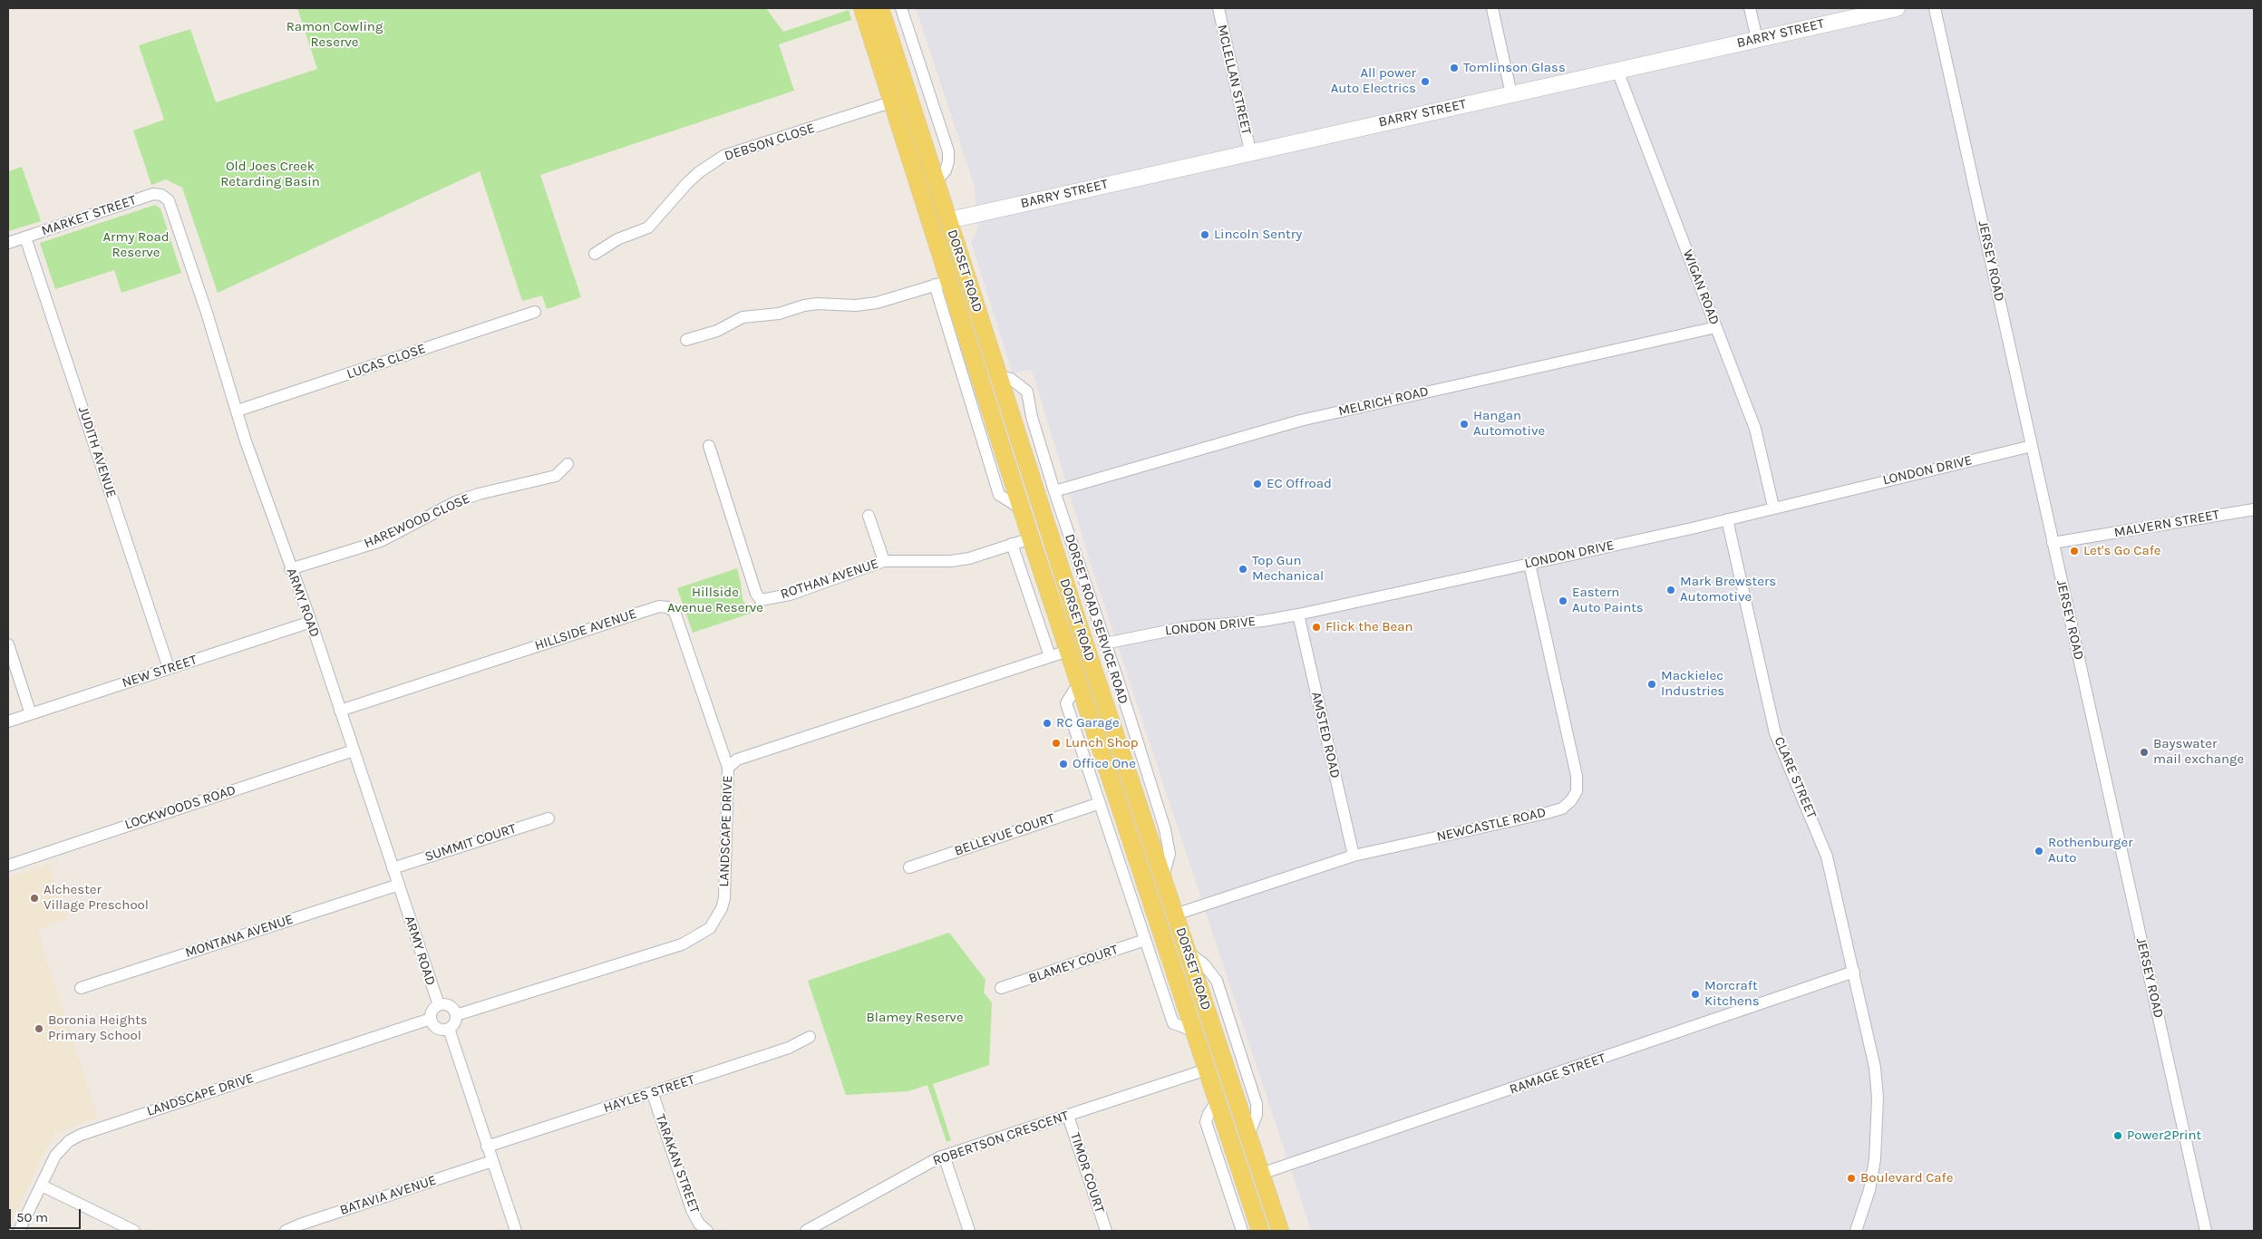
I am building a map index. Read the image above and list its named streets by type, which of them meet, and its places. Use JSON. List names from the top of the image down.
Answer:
{
  "streets": {
    "main road": ["BARRY STREET", "DORSET ROAD"],
    "street": [
      "MCLELLAN STREET",
      "DEBSON CLOSE",
      "MARKET STREET",
      "JERSEY ROAD",
      "WIGAN ROAD",
      "LUCAS CLOSE",
      "MELRICH ROAD",
      "JUDITH AVENUE",
      "LONDON DRIVE",
      "HAREWOOD CLOSE",
      "MALVERN STREET",
      "ROTHAN AVENUE",
      "ARMY ROAD",
      "DORSET ROAD SERVICE ROAD",
      "HILLSIDE AVENUE",
      "NEW STREET",
      "AMSTED ROAD",
      "CLARE STREET",
      "LOCKWOODS ROAD",
      "NEWCASTLE ROAD",
      "LANDSCAPE DRIVE",
      "BELLEVUE COURT",
      "SUMMIT COURT",
      "MONTANA AVENUE",
      "BLAMEY COURT",
      "RAMAGE STREET",
      "HAYLES STREET",
      "ROBERTSON CRESCENT",
      "TARAKAN STREET",
      "TIMOR COURT",
      "BATAVIA AVENUE"
    ]
  },
  "crossings": [
    ["BARRY STREET", "MCLELLAN STREET"],
    ["BARRY STREET", "DORSET ROAD"],
    ["BARRY STREET", "WIGAN ROAD"],
    ["DEBSON CLOSE", "DORSET ROAD"],
    ["MARKET STREET", "JUDITH AVENUE"],
    ["MARKET STREET", "ARMY ROAD"],
    ["JERSEY ROAD", "LONDON DRIVE"],
    ["JERSEY ROAD", "MALVERN STREET"],
    ["DORSET ROAD", "ROTHAN AVENUE"],
    ["DORSET ROAD", "DORSET ROAD SERVICE ROAD"],
    ["DORSET ROAD", "NEWCASTLE ROAD"],
    ["DORSET ROAD", "LANDSCAPE DRIVE"],
    ["DORSET ROAD", "RAMAGE STREET"],
    ["DORSET ROAD", "ROBERTSON CRESCENT"],
    ["WIGAN ROAD", "MELRICH ROAD"],
    ["WIGAN ROAD", "LONDON DRIVE"],
    ["LUCAS CLOSE", "ARMY ROAD"],
    ["MELRICH ROAD", "DORSET ROAD SERVICE ROAD"],
    ["JUDITH AVENUE", "NEW STREET"],
    ["LONDON DRIVE", "DORSET ROAD SERVICE ROAD"],
    ["LONDON DRIVE", "AMSTED ROAD"],
    ["LONDON DRIVE", "CLARE STREET"],
    ["LONDON DRIVE", "NEWCASTLE ROAD"],
    ["HAREWOOD CLOSE", "ARMY ROAD"],
    ["ARMY ROAD", "HILLSIDE AVENUE"],
    ["ARMY ROAD", "NEW STREET"],
    ["ARMY ROAD", "LOCKWOODS ROAD"],
    ["ARMY ROAD", "LANDSCAPE DRIVE"],
    ["ARMY ROAD", "SUMMIT COURT"],
    ["ARMY ROAD", "MONTANA AVENUE"],
    ["HILLSIDE AVENUE", "LANDSCAPE DRIVE"],
    ["AMSTED ROAD", "NEWCASTLE ROAD"],
    ["CLARE STREET", "RAMAGE STREET"],
    ["HAYLES STREET", "TARAKAN STREET"],
    ["ROBERTSON CRESCENT", "TIMOR COURT"]
  ],
  "parks": [
    "Ramon Cowling Reserve",
    "Old Joes Creek Retarding Basin",
    "Army Road Reserve",
    "Hillside Avenue Reserve",
    "Blamey Reserve"
  ],
  "places": [
    "Tomlinson Glass",
    "All power Auto Electrics",
    "Lincoln Sentry",
    "Hangan Automotive",
    "EC Offroad",
    "Let's Go Cafe",
    "Top Gun Mechanical",
    "Mark Brewsters Automotive",
    "Eastern Auto Paints",
    "Flick the Bean",
    "Mackielec Industries",
    "RC Garage",
    "Lunch Shop",
    "Bayswater mail exchange",
    "Office One",
    "Rothenburger Auto",
    "Alchester Village Preschool",
    "Morcraft Kitchens",
    "Boronia Heights Primary School",
    "Power2Print",
    "Boulevard Cafe"
  ],
  "scale_bar": "50 m"
}
